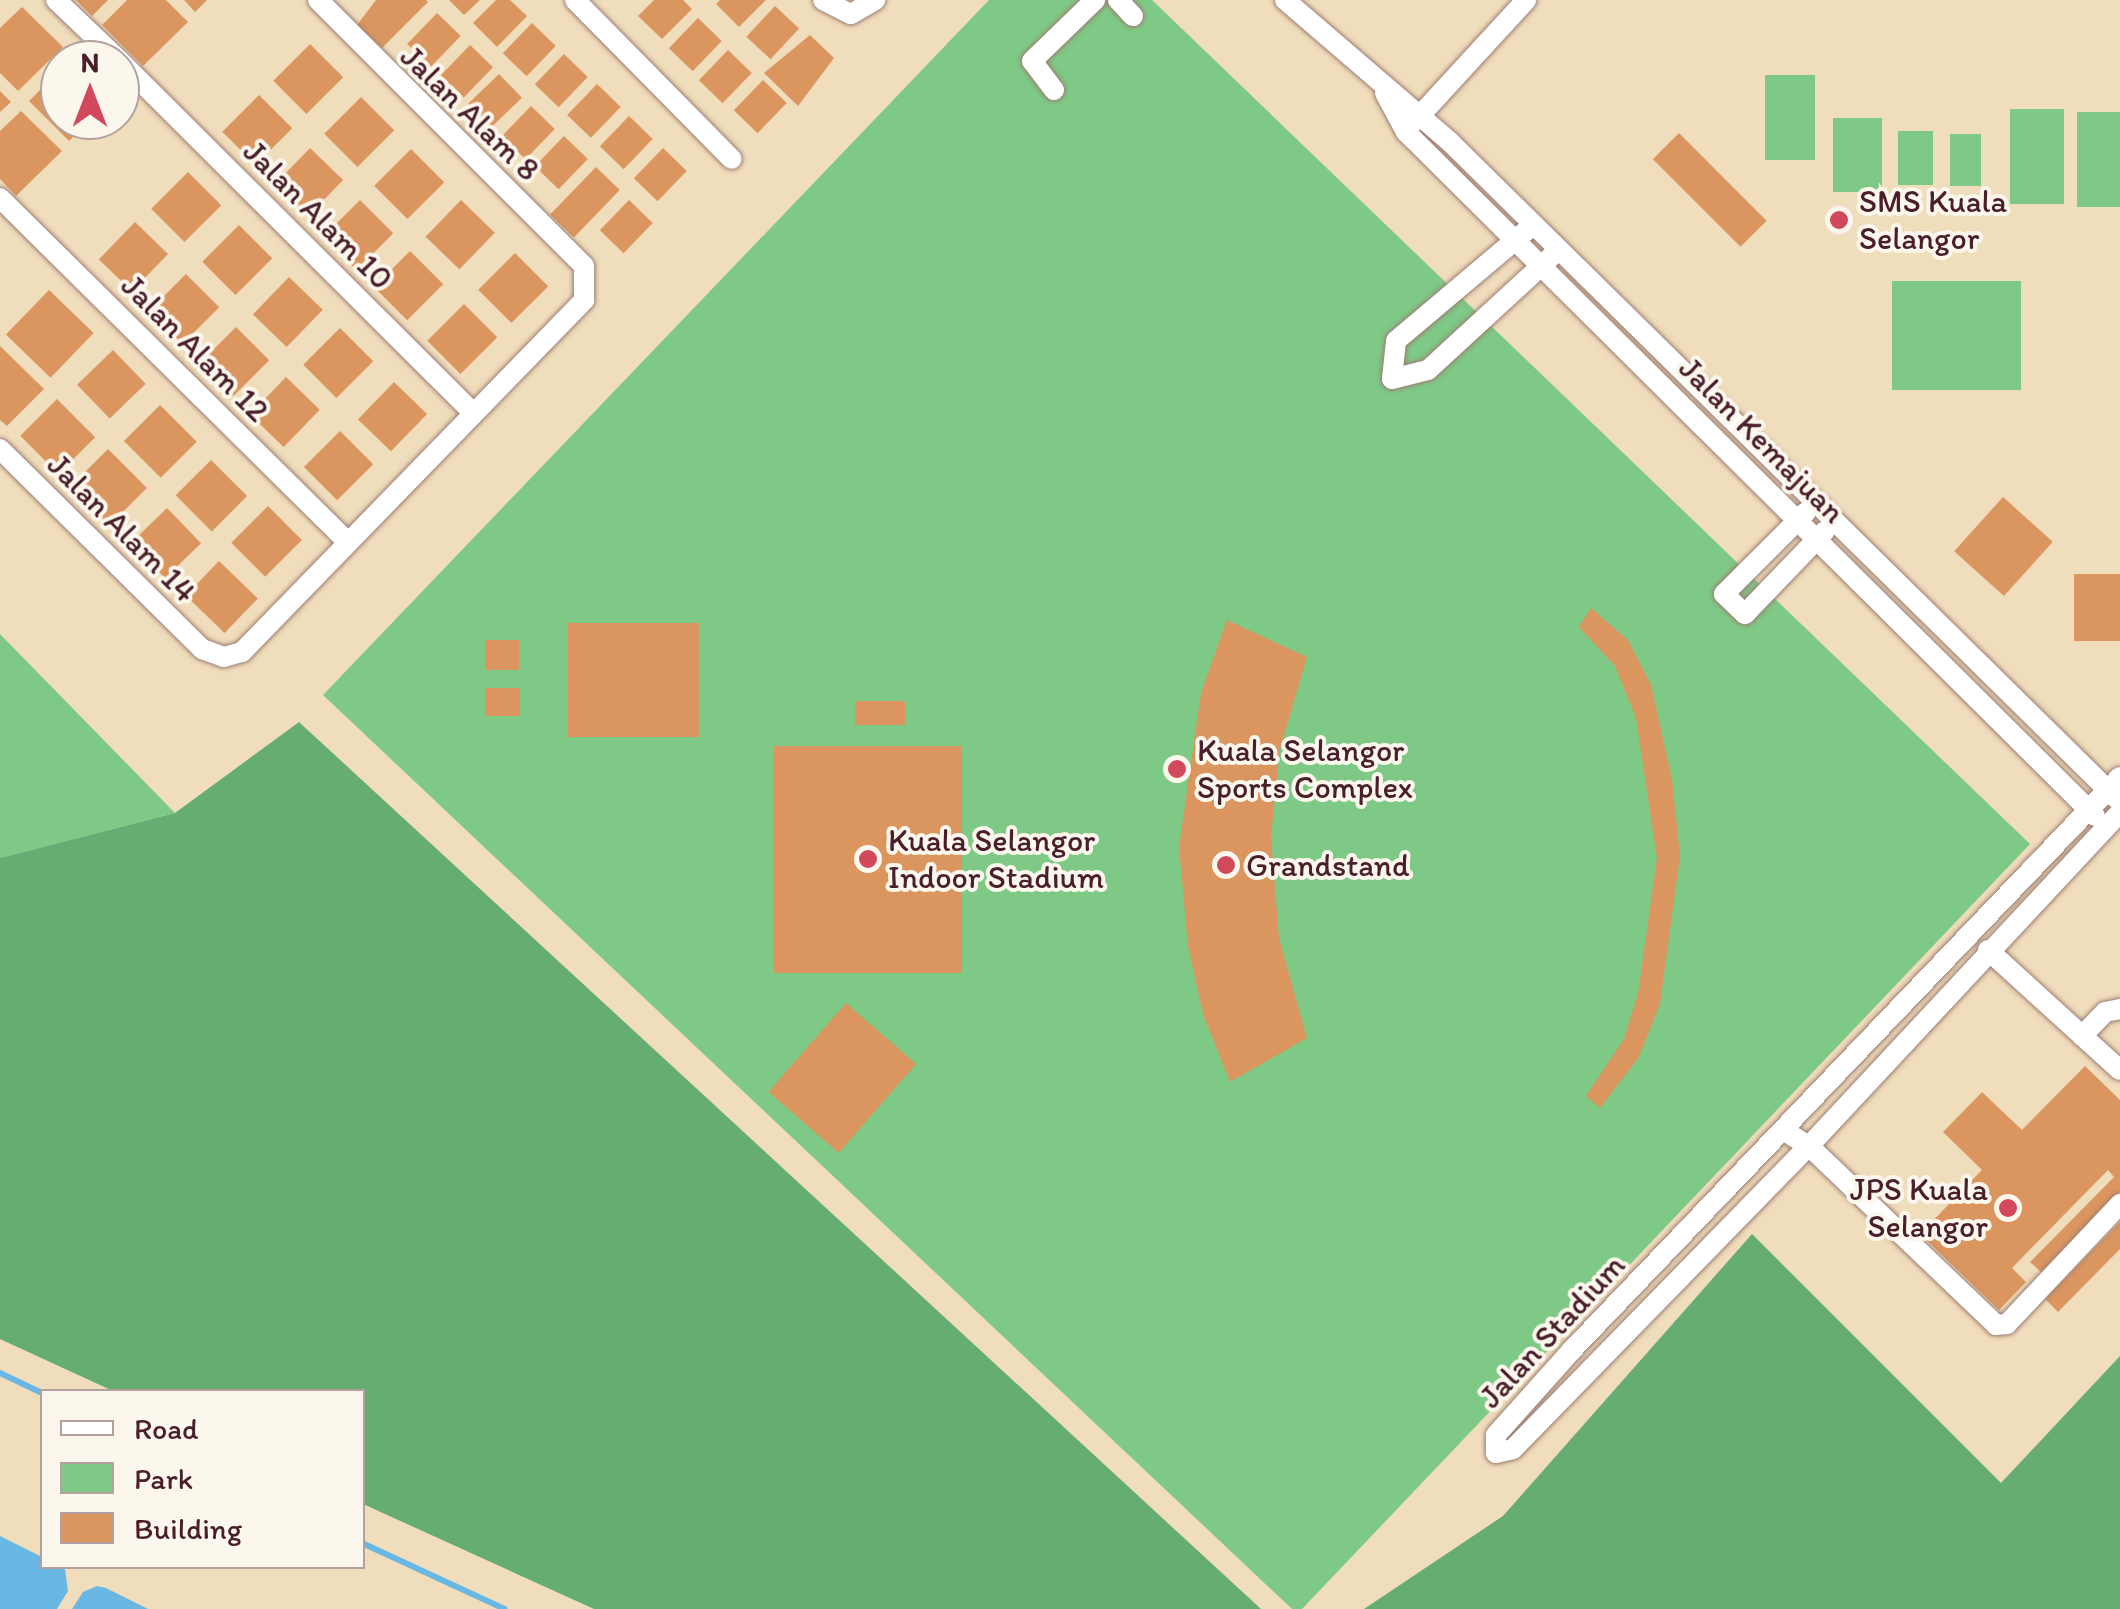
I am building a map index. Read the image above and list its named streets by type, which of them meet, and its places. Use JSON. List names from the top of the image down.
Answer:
{
  "streets": {
    "street": [
      "Jalan Alam 8",
      "Jalan Alam 10",
      "Jalan Alam 12",
      "Jalan Kemajuan",
      "Jalan Alam 14",
      "Jalan Stadium"
    ]
  },
  "crossings": [
    ["Jalan Alam 8", "Jalan Alam 10"],
    ["Jalan Alam 12", "Jalan Alam 14"],
    ["Jalan Kemajuan", "Jalan Stadium"]
  ],
  "places": [
    "SMS Kuala Selangor",
    "Kuala Selangor Sports Complex",
    "Kuala Selangor Indoor Stadium",
    "Grandstand",
    "JPS Kuala Selangor"
  ],
  "legend": ["Road", "Park", "Building"],
  "north": "top"
}
